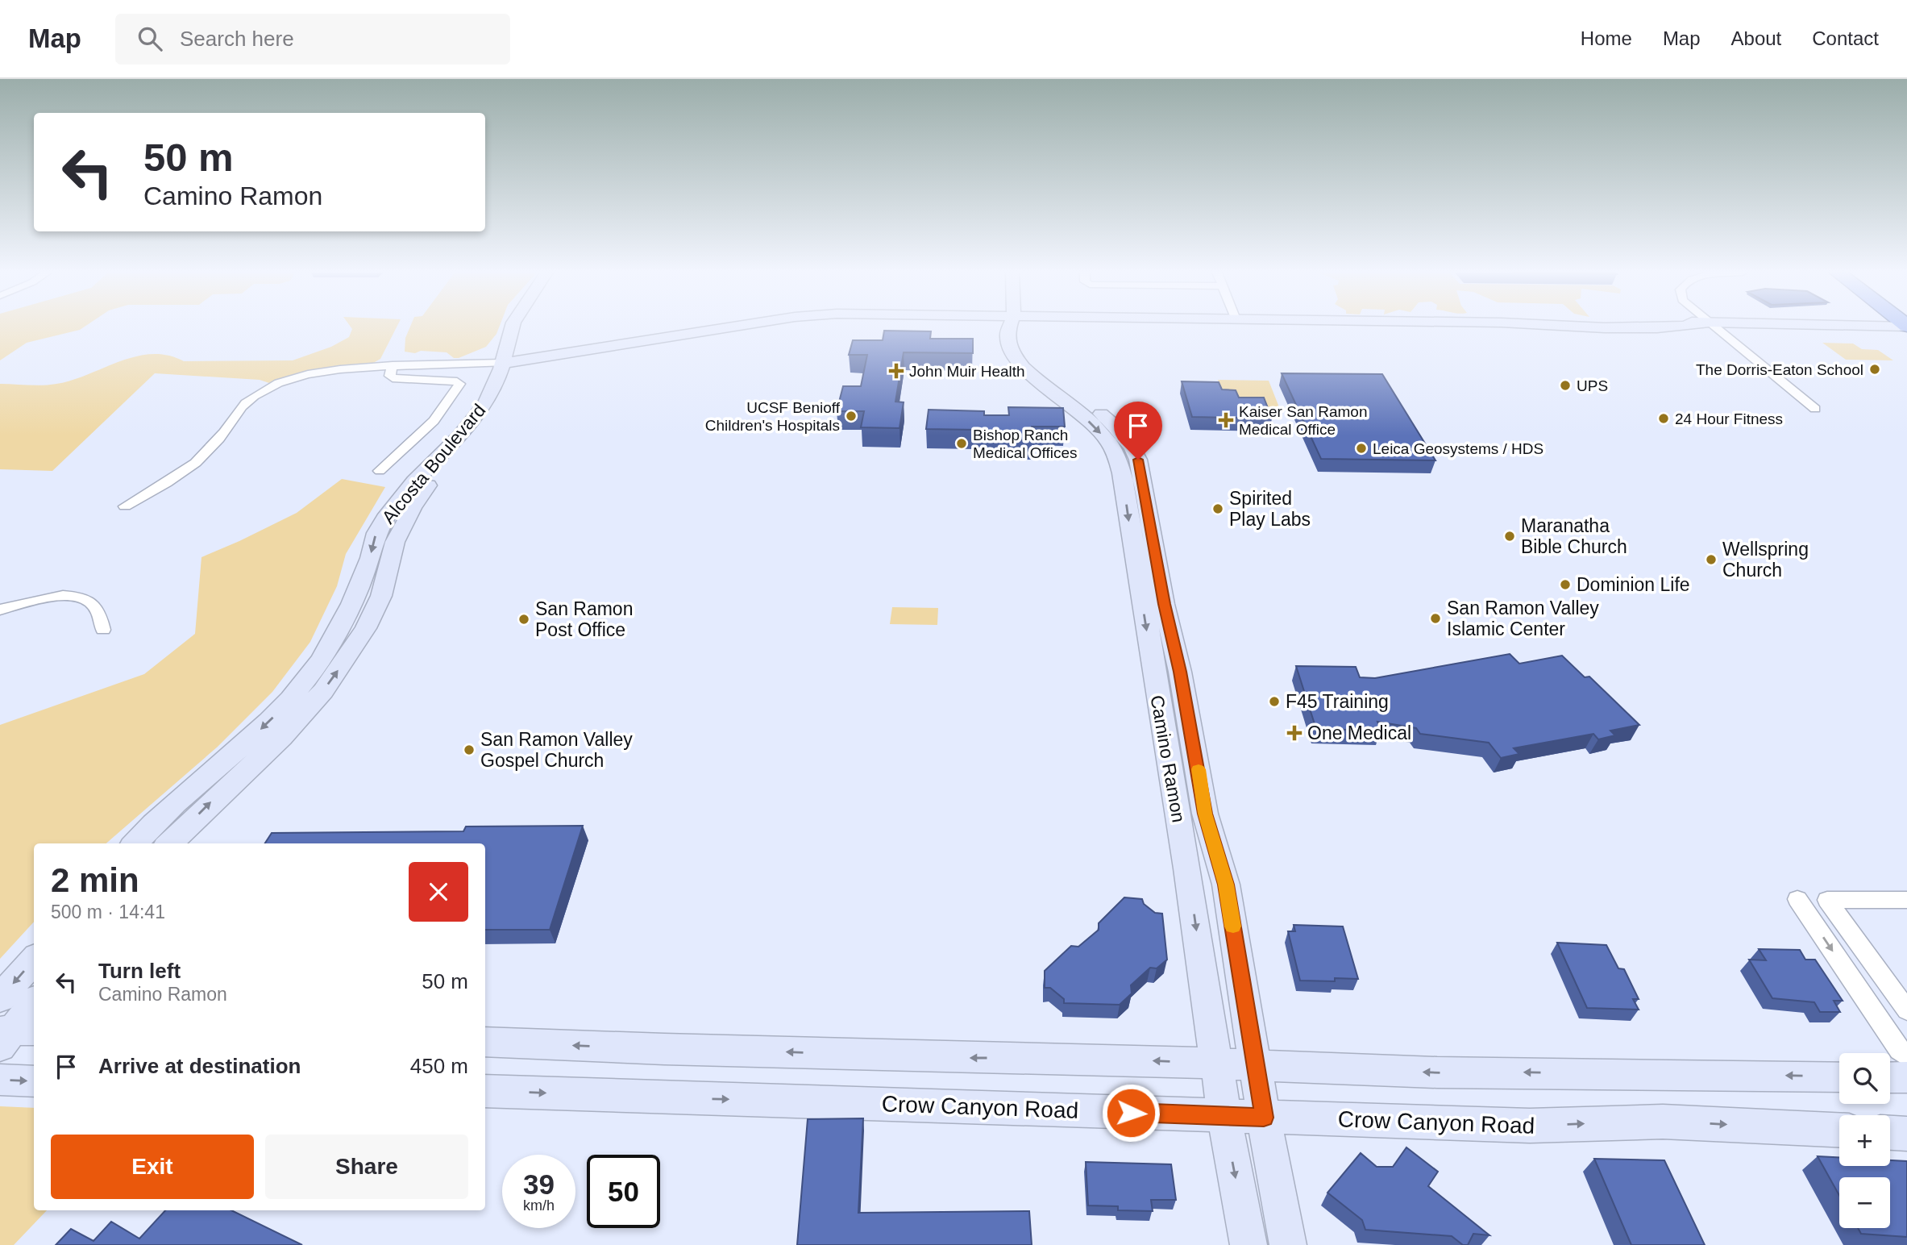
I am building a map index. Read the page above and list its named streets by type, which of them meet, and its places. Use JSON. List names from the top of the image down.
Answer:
{
  "streets": {
    "main road": ["Alcosta Boulevard", "Camino Ramon", "Crow Canyon Road"]
  },
  "crossings": [
    ["Camino Ramon", "Crow Canyon Road"]
  ],
  "places": {
    "other": [
      "The Dorris-Eaton School",
      "UPS",
      "UCSF Benioff Children's Hospitals",
      "24 Hour Fitness",
      "Bishop Ranch Medical Offices",
      "Leica Geosystems / HDS",
      "Spirited Play Labs",
      "Maranatha Bible Church",
      "Wellspring Church",
      "Dominion Life",
      "San Ramon Valley Islamic Center",
      "San Ramon Post Office",
      "F45 Training",
      "San Ramon Valley Gospel Church"
    ],
    "health": ["John Muir Health", "Kaiser San Ramon Medical Office", "One Medical"]
  },
  "page": {
    "header": "Map",
    "search": "Search here",
    "nav": [
      "Home",
      "Map",
      "About",
      "Contact"
    ],
    "turn": ["50 m", "Camino Ramon"],
    "heading": ["2 min", "500 m · 14:41"],
    "list": [
      {
        "name": "Turn left",
        "note": "Camino Ramon",
        "value": "50 m"
      },
      {
        "name": "Arrive at destination",
        "value": "450 m"
      }
    ],
    "map_buttons": ["+", "−"],
    "buttons": ["Exit", "Share"],
    "speed": "39 km/h",
    "limit": "50"
  }
}
